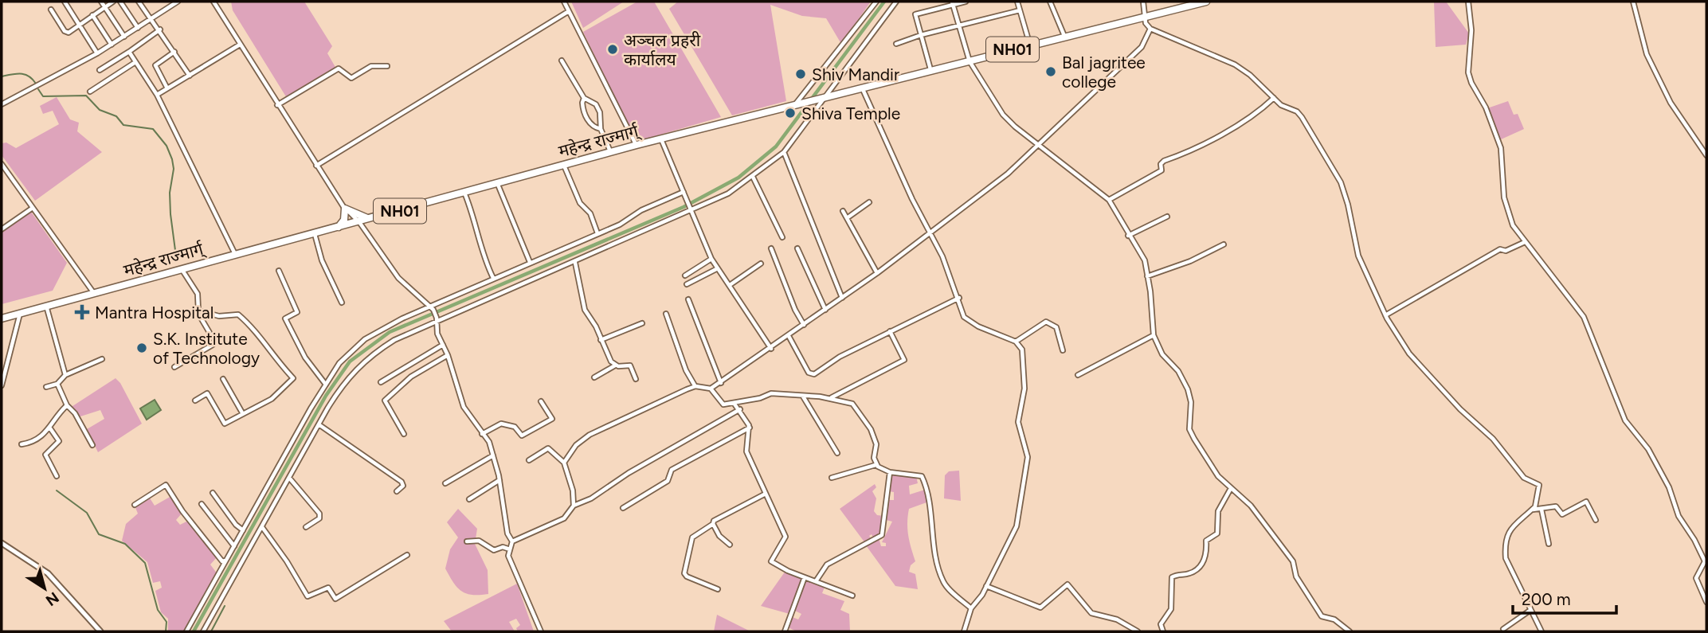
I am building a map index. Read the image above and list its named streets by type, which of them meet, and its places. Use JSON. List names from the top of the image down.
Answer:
{
  "streets": {
    "highway": ["NH01", "महेन्द्र राज्मार्ग्"]
  },
  "places": {
    "other": [
      "अञ्चल प्रहरी कार्यालय",
      "Bal jagritee college",
      "Shiv Mandir",
      "Shiva Temple",
      "S.K. Institute of Technology"
    ],
    "health": ["Mantra Hospital"]
  },
  "scale_bar": "200 m",
  "north": "bottom right"
}
